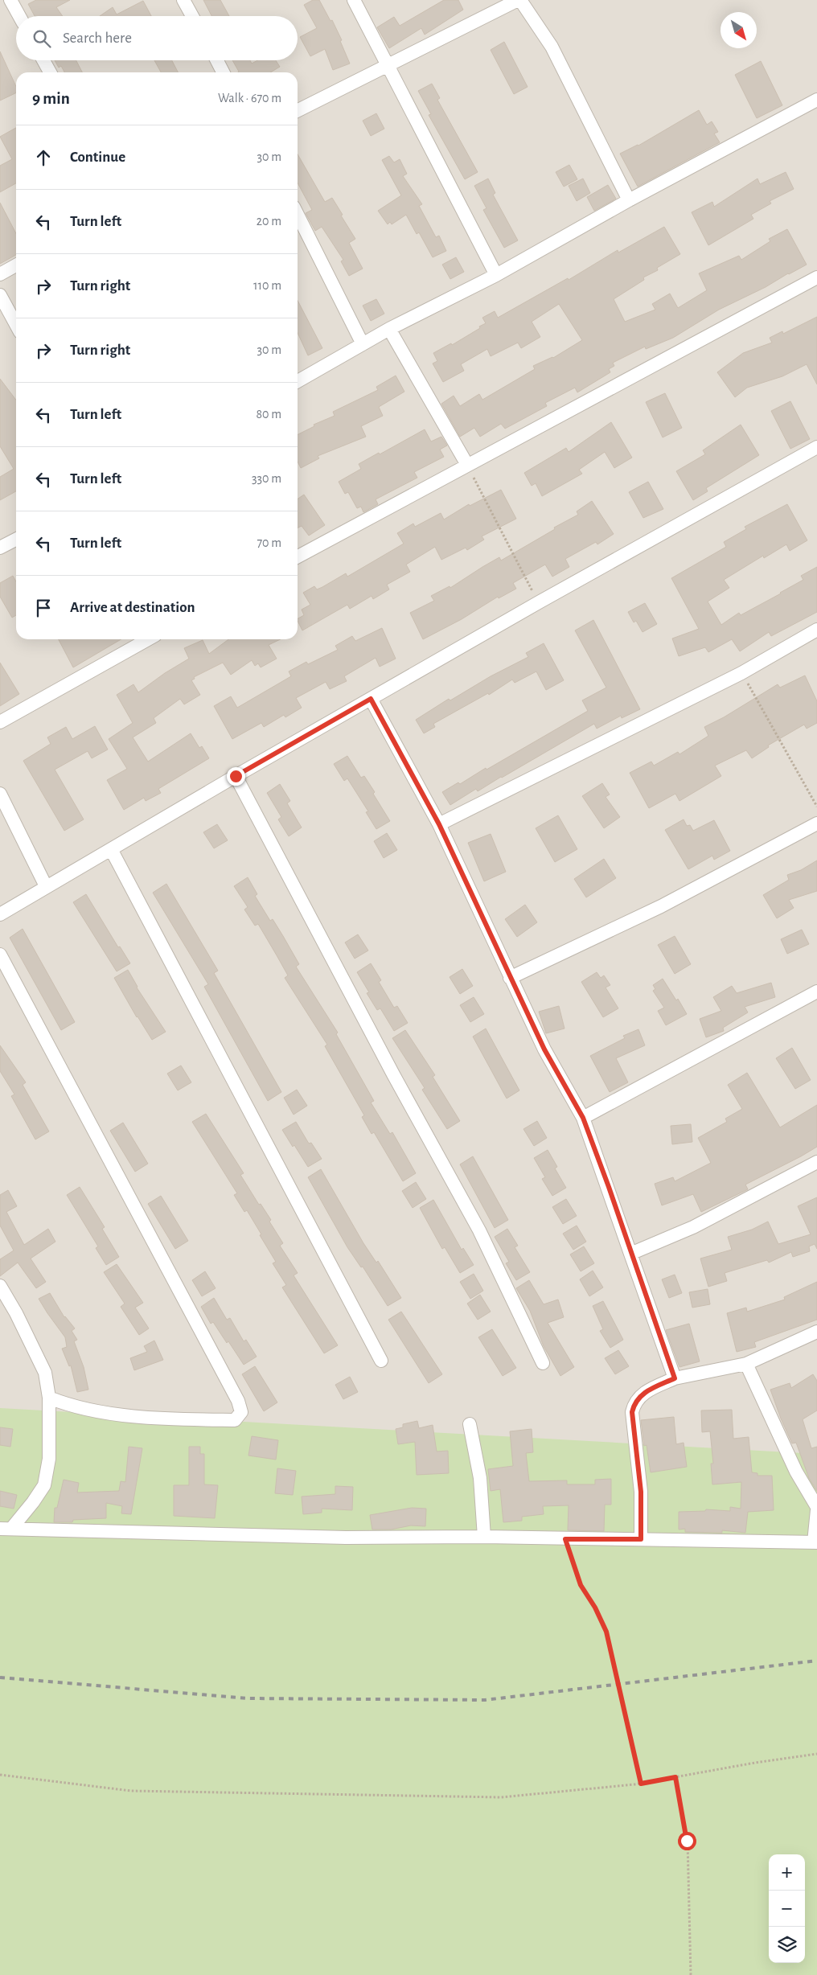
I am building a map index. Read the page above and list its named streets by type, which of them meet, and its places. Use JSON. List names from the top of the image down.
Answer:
{
  "north": "bottom right",
  "page": {
    "search": "Search here",
    "heading": ["9 min", "Walk · 670 m"],
    "list": [
      ["Continue", "30 m"],
      ["Turn left", "20 m"],
      ["Turn right", "110 m"],
      ["Turn right", "30 m"],
      ["Turn left", "80 m"],
      ["Turn left", "330 m"],
      ["Turn left", "70 m"],
      "Arrive at destination"
    ],
    "map_buttons": ["+", "−"]
  }
}
